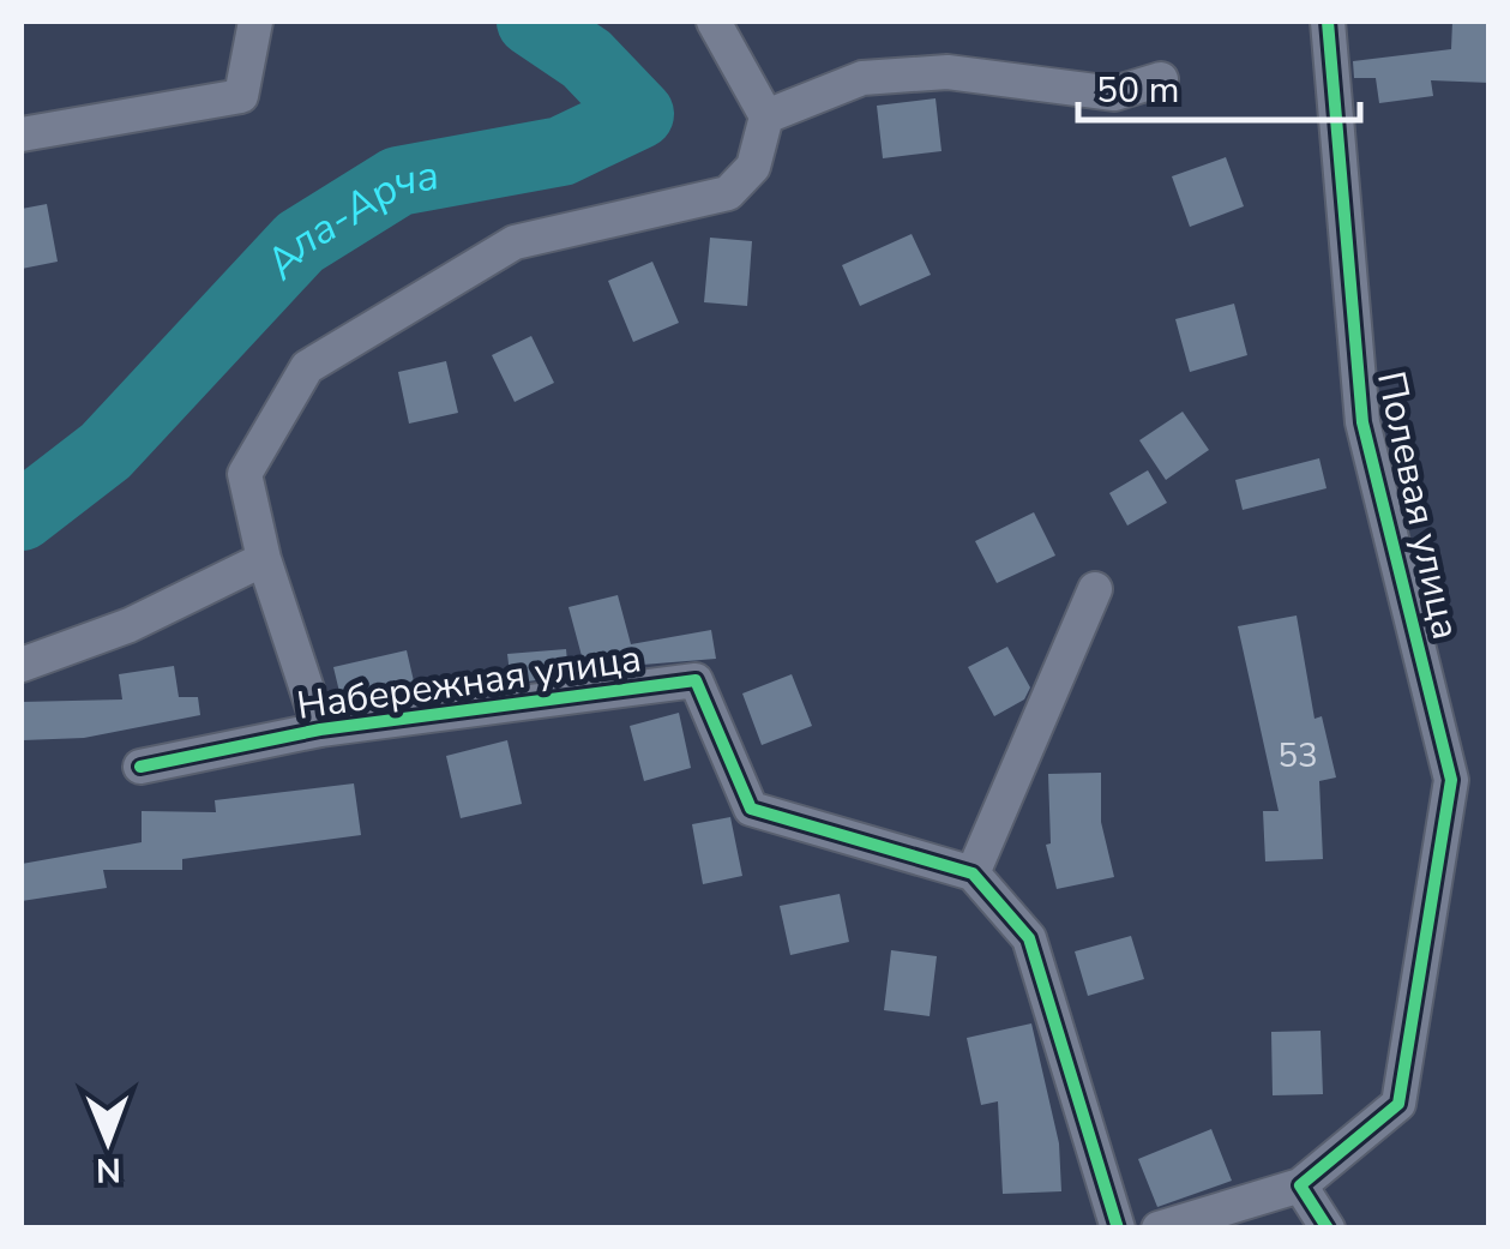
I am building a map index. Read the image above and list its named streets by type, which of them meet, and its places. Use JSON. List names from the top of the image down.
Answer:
{
  "streets": {
    "street": ["Полевая улица", "Набережная улица"]
  },
  "water": ["Ала-Арча"],
  "house_numbers": ["53"],
  "scale_bar": "50 m",
  "north": "bottom"
}
